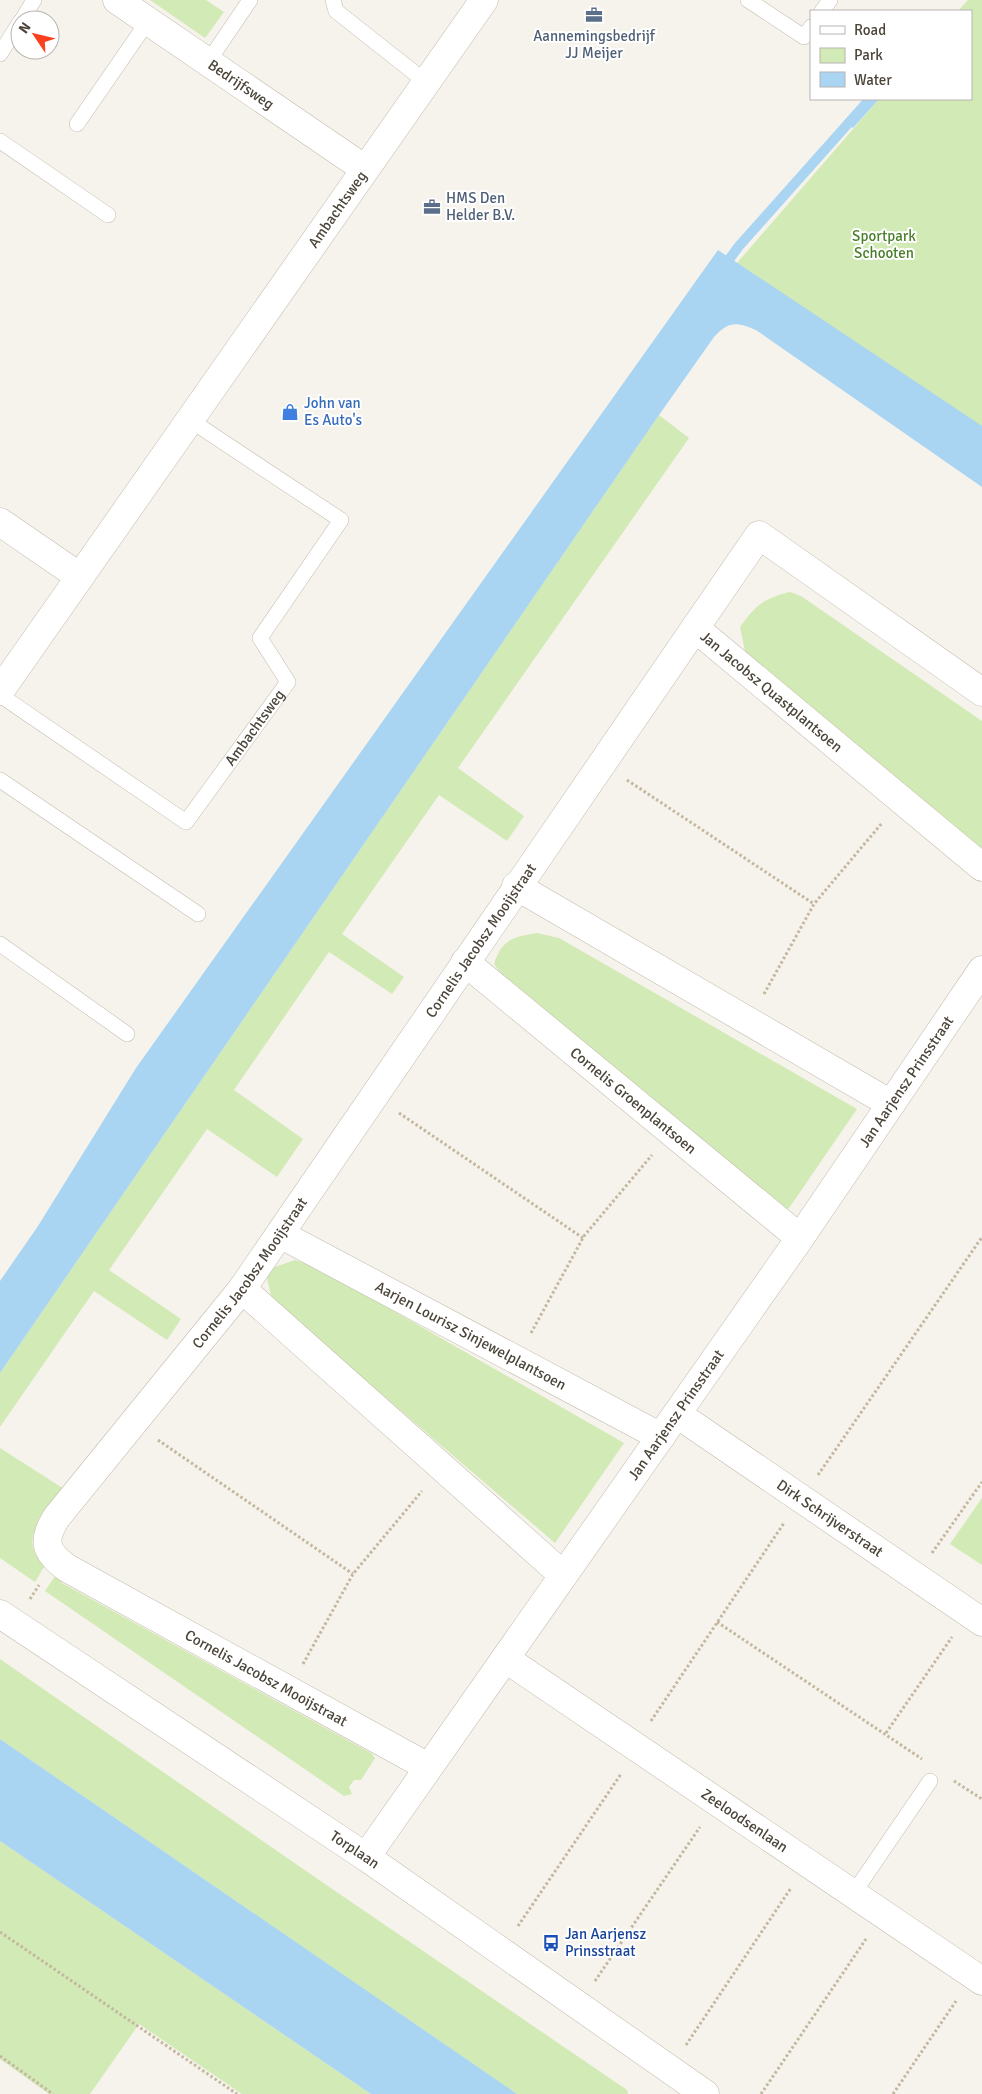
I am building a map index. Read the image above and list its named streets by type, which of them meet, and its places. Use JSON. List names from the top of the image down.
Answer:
{
  "streets": {
    "street": [
      "Bedrijfsweg",
      "Ambachtsweg",
      "Jan Jacobsz Quastplantsoen",
      "Cornelis Jacobsz Mooijstraat",
      "Jan Aarjensz Prinsstraat",
      "Cornelis Groenplantsoen",
      "Aarjen Lourisz Sinjewelplantsoen",
      "Dirk Schrijverstraat",
      "Zeeloodsenlaan",
      "Torplaan"
    ]
  },
  "crossings": [
    ["Bedrijfsweg", "Ambachtsweg"],
    ["Jan Jacobsz Quastplantsoen", "Cornelis Jacobsz Mooijstraat"],
    ["Cornelis Jacobsz Mooijstraat", "Jan Aarjensz Prinsstraat"],
    ["Cornelis Jacobsz Mooijstraat", "Cornelis Groenplantsoen"],
    ["Cornelis Jacobsz Mooijstraat", "Aarjen Lourisz Sinjewelplantsoen"],
    ["Jan Aarjensz Prinsstraat", "Cornelis Groenplantsoen"],
    ["Jan Aarjensz Prinsstraat", "Aarjen Lourisz Sinjewelplantsoen"],
    ["Jan Aarjensz Prinsstraat", "Dirk Schrijverstraat"],
    ["Jan Aarjensz Prinsstraat", "Zeeloodsenlaan"],
    ["Jan Aarjensz Prinsstraat", "Torplaan"]
  ],
  "parks": ["Sportpark Schooten"],
  "places": {
    "office": ["Aannemingsbedrijf JJ Meijer", "HMS Den Helder B.V."],
    "shop": ["John van Es Auto's"],
    "bus stop": ["Jan Aarjensz Prinsstraat"]
  },
  "legend": ["Road", "Park", "Water"],
  "north": "top left"
}
